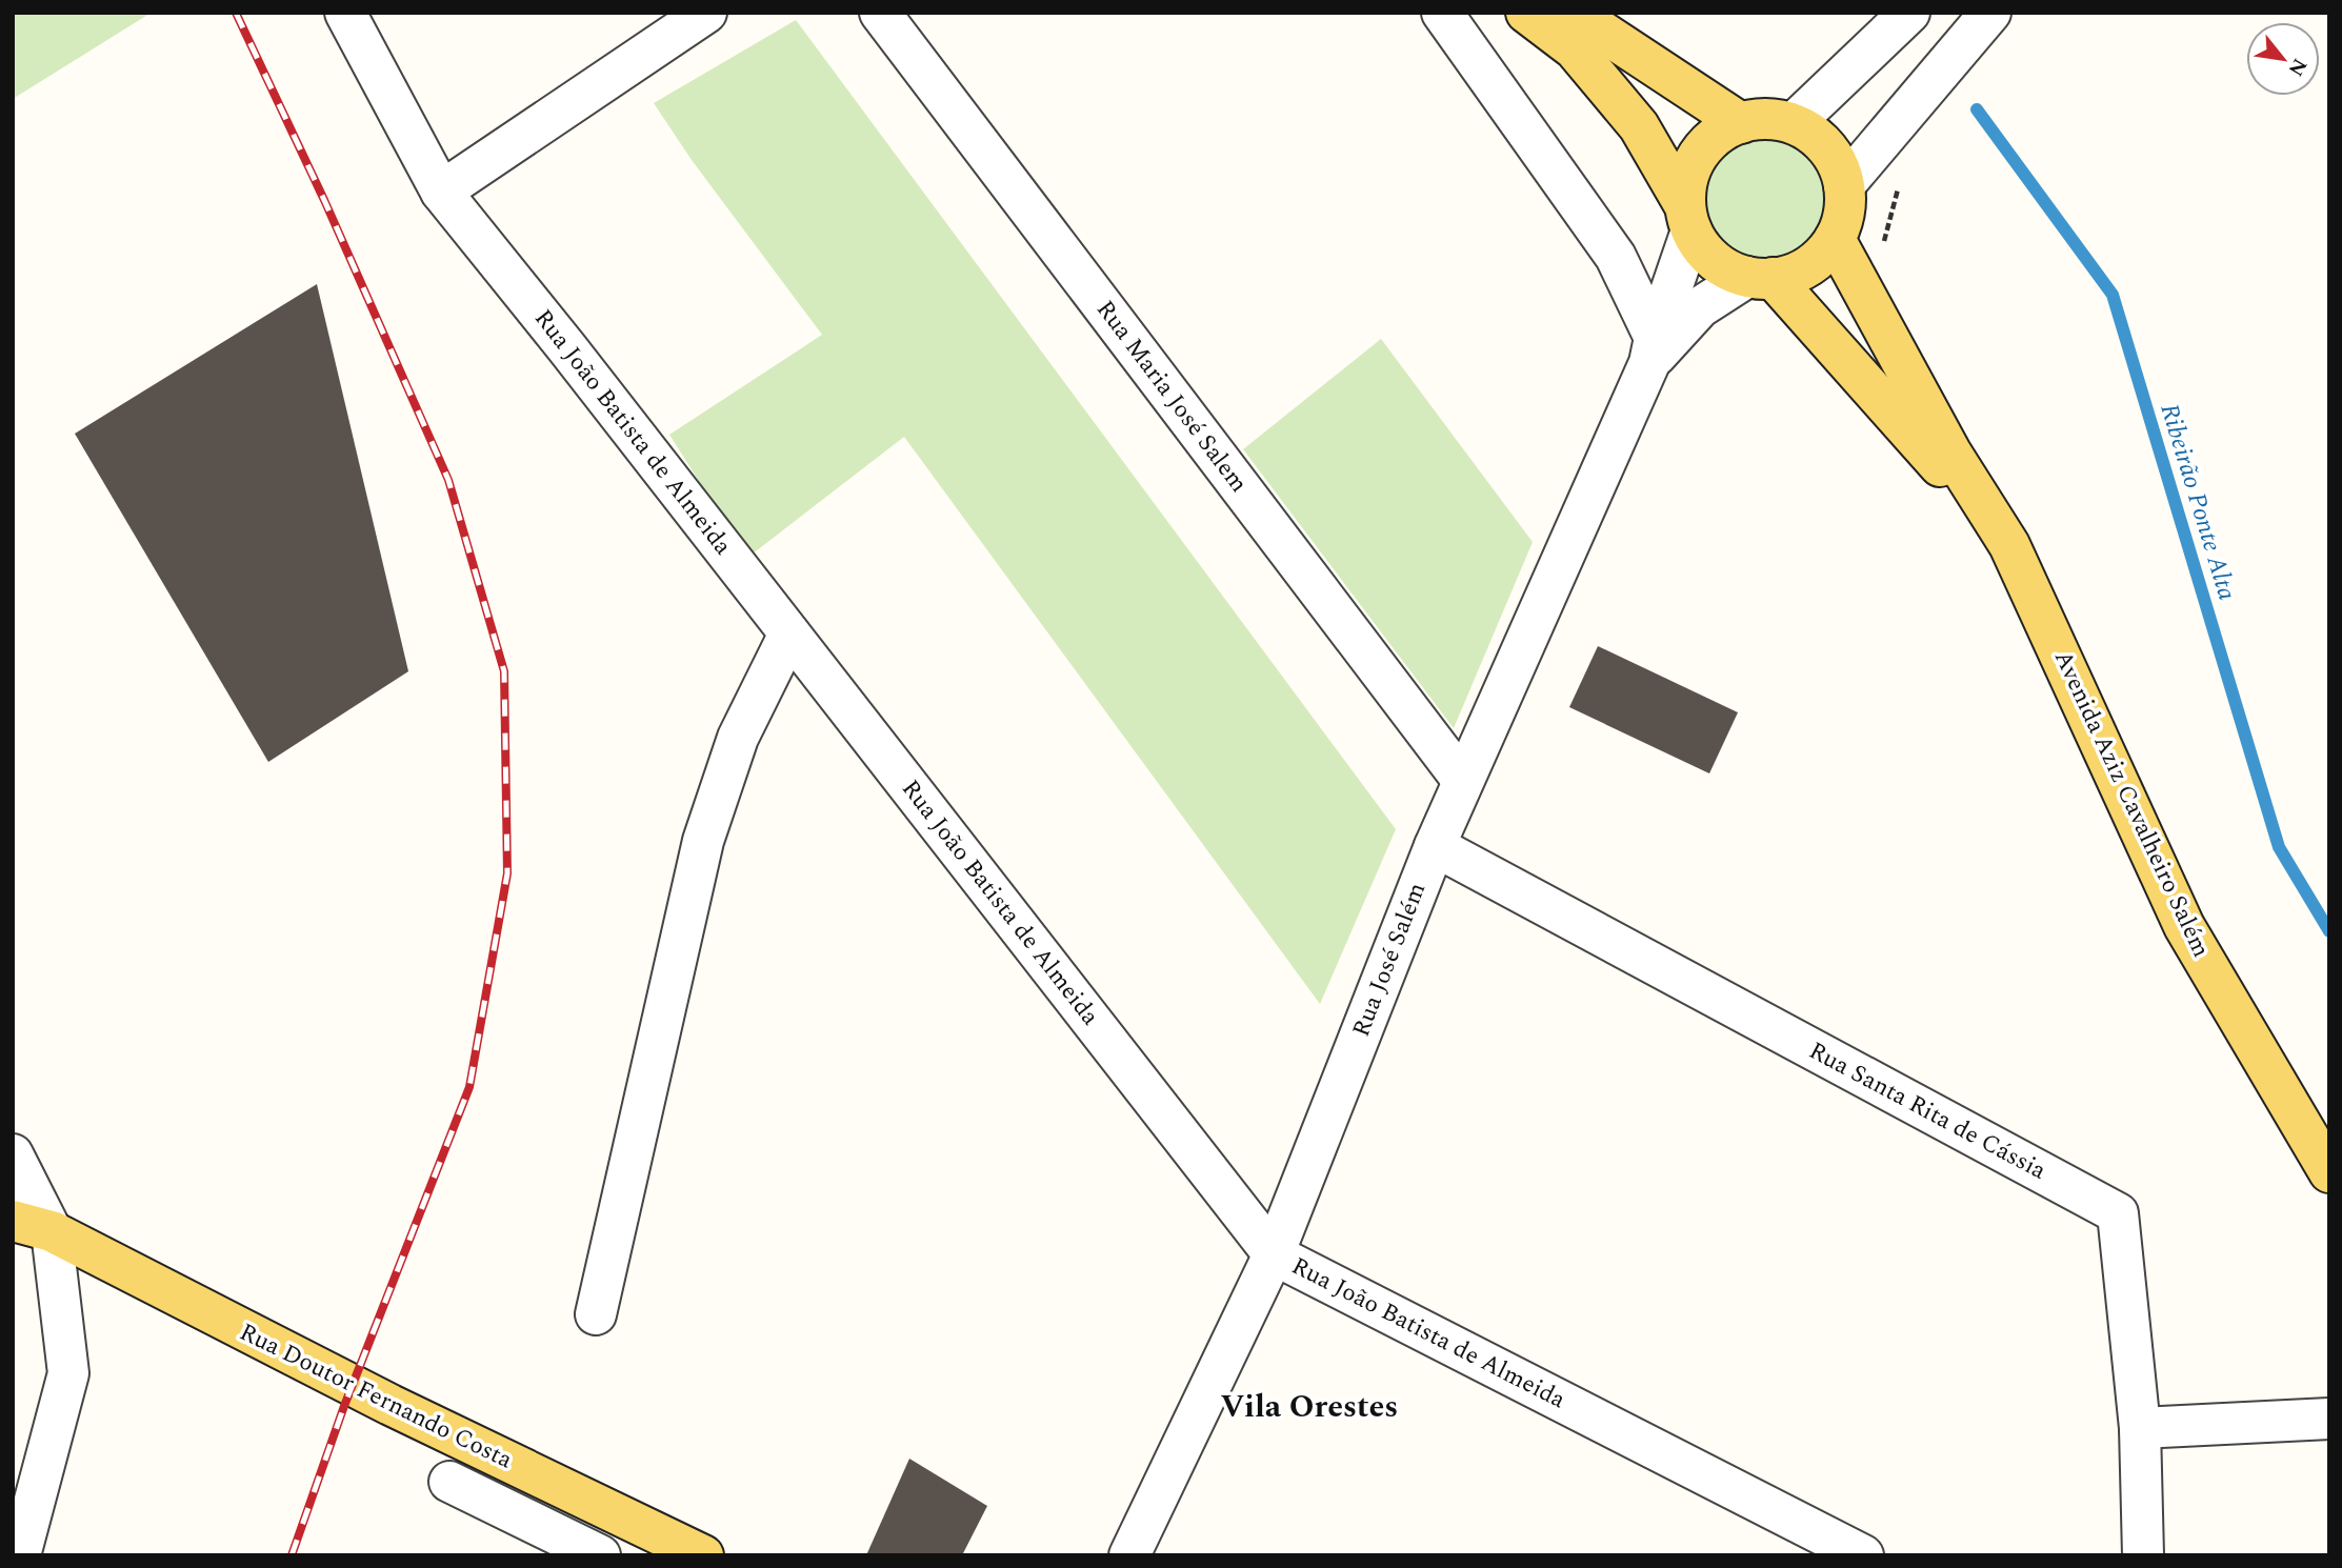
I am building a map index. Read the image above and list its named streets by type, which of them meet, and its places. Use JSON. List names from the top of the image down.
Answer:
{
  "streets": {
    "main road": ["Avenida Aziz Cavalheiro Salém", "Rua Doutor Fernando Costa"],
    "street": [
      "Rua Maria José Salem",
      "Rua João Batista de Almeida",
      "Rua José Salém",
      "Rua Santa Rita de Cássia"
    ]
  },
  "crossings": [
    ["Rua Maria José Salem", "Rua José Salém"],
    ["Rua João Batista de Almeida", "Rua José Salém"],
    ["Rua José Salém", "Rua Santa Rita de Cássia"]
  ],
  "districts": ["Vila Orestes"],
  "water": ["Ribeirão Ponte Alta"],
  "north": "bottom right"
}
